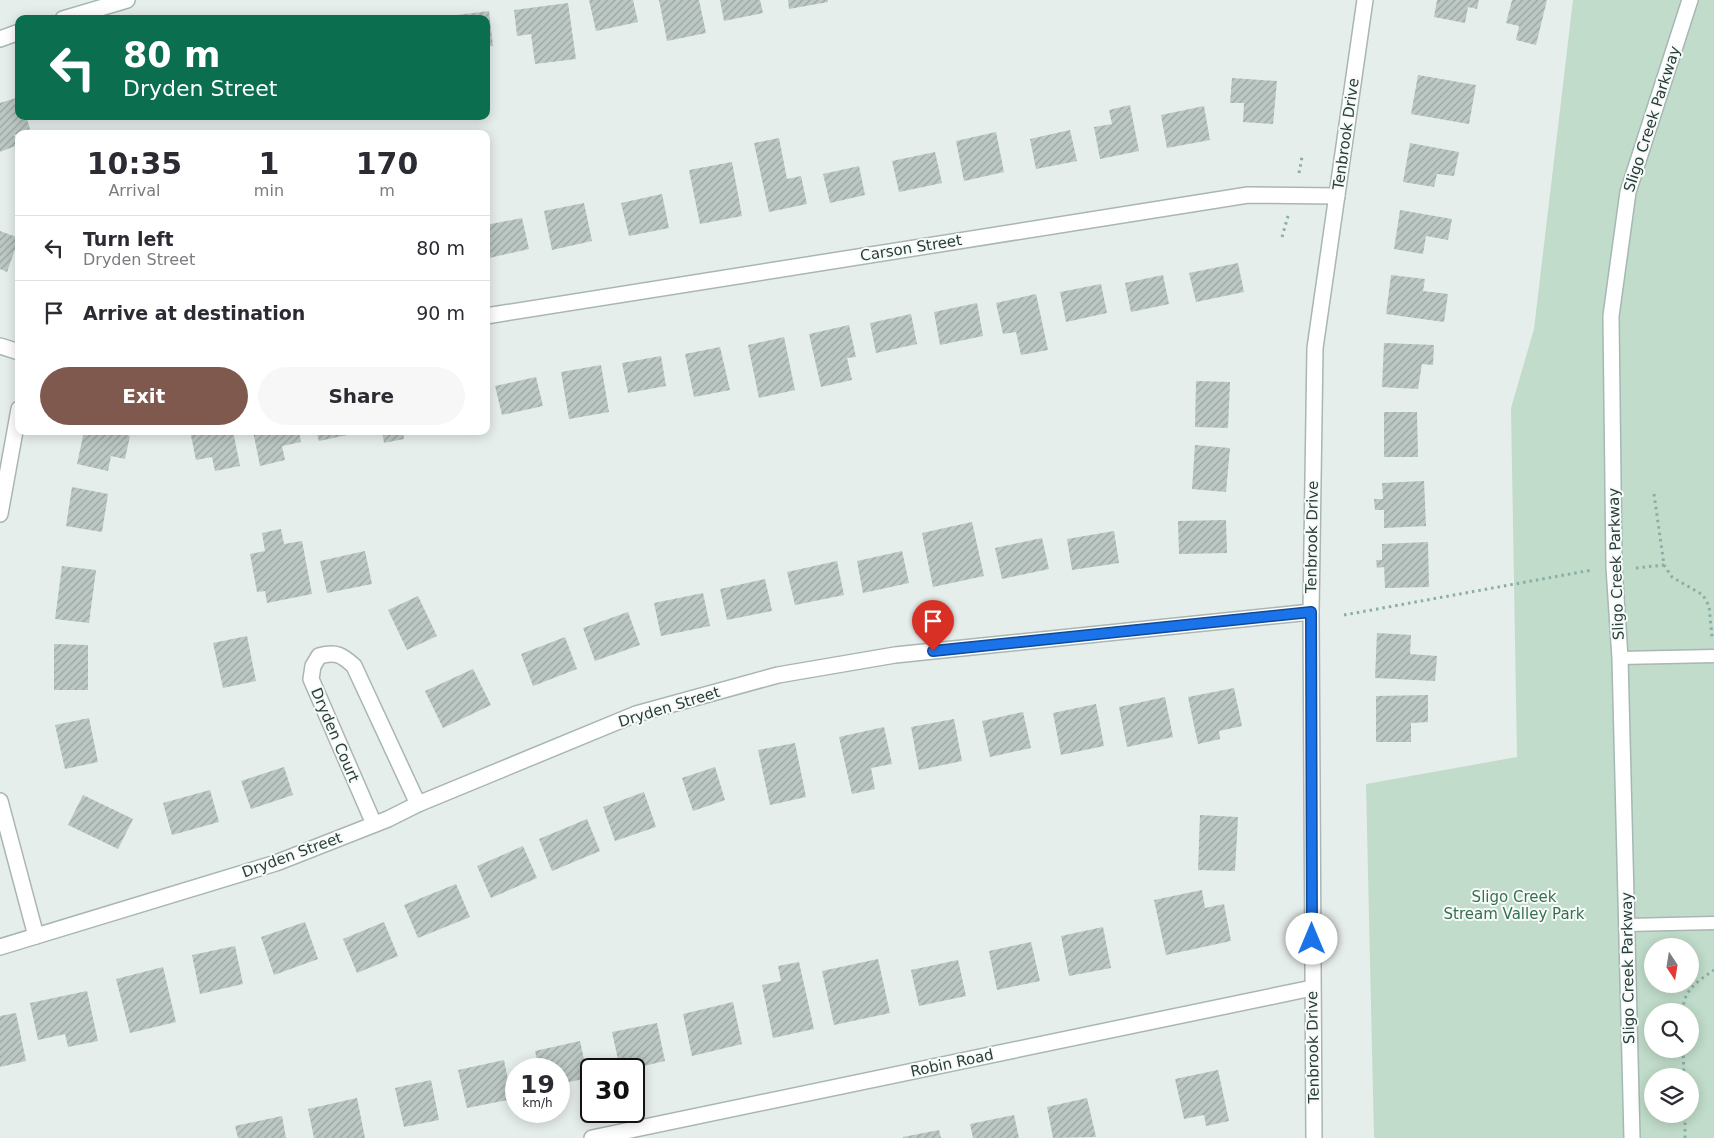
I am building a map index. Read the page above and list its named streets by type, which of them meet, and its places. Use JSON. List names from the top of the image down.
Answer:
{
  "streets": {
    "street": [
      "Sligo Creek Parkway",
      "Tenbrook Drive",
      "Carson Street",
      "Dryden Street",
      "Dryden Court",
      "Robin Road"
    ]
  },
  "crossings": [
    ["Tenbrook Drive", "Carson Street"],
    ["Tenbrook Drive", "Dryden Street"],
    ["Tenbrook Drive", "Robin Road"],
    ["Dryden Street", "Dryden Court"]
  ],
  "parks": ["Sligo Creek Stream Valley Park"],
  "north": "bottom",
  "page": {
    "turn": ["80 m", "Dryden Street"],
    "eta": [
      "10:35",
      "Arrival",
      "1",
      "min",
      "170",
      "m"
    ],
    "list": [
      {
        "name": "Turn left",
        "note": "Dryden Street",
        "value": "80 m"
      },
      {
        "name": "Arrive at destination",
        "value": "90 m"
      }
    ],
    "buttons": ["Exit", "Share"],
    "speed": "19 km/h",
    "limit": "30"
  }
}
